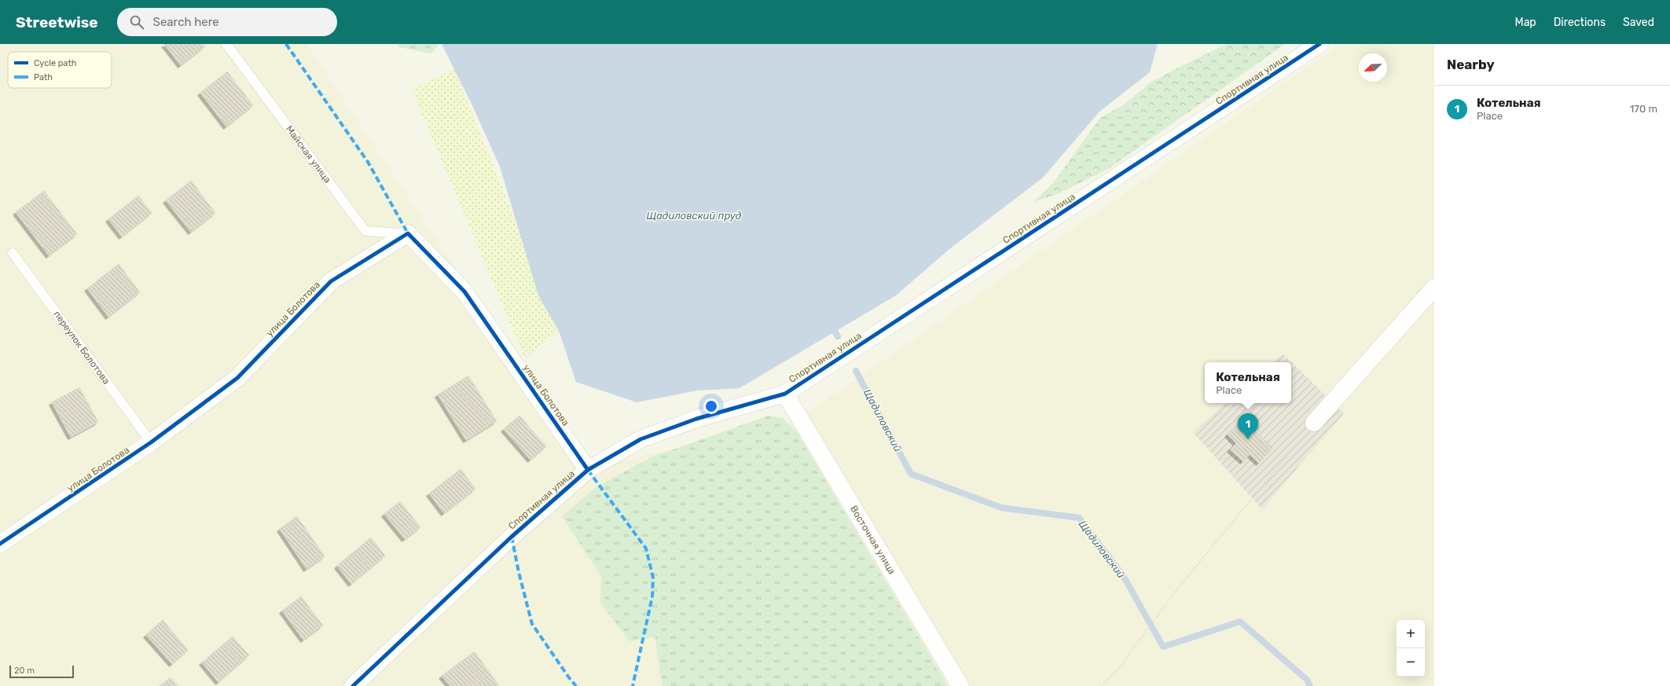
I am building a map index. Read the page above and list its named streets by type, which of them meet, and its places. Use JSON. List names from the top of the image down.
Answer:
{
  "streets": {
    "street": ["Спортивная улица", "улица Болотова", "Восточная улица"],
    "lane": ["Майская улица", "переулок Болотова"]
  },
  "crossings": [
    ["Спортивная улица", "улица Болотова"],
    ["Спортивная улица", "Восточная улица"],
    ["Майская улица", "улица Болотова"],
    ["улица Болотова", "переулок Болотова"]
  ],
  "water": ["Щадиловский пруд", "Щадиловский"],
  "legend": ["Cycle path", "Path"],
  "scale_bar": "20 m",
  "north": "bottom left",
  "page": {
    "header": "Streetwise",
    "search": "Search here",
    "nav": ["Map", "Directions", "Saved"],
    "heading": "Nearby",
    "list": [
      {
        "mark": "1",
        "name": "Котельная",
        "note": "Place",
        "value": "170 m"
      }
    ],
    "popup": ["Котельная", "Place"],
    "pins": "1",
    "map_buttons": ["+", "−"],
    "scale": "20 m"
  }
}
